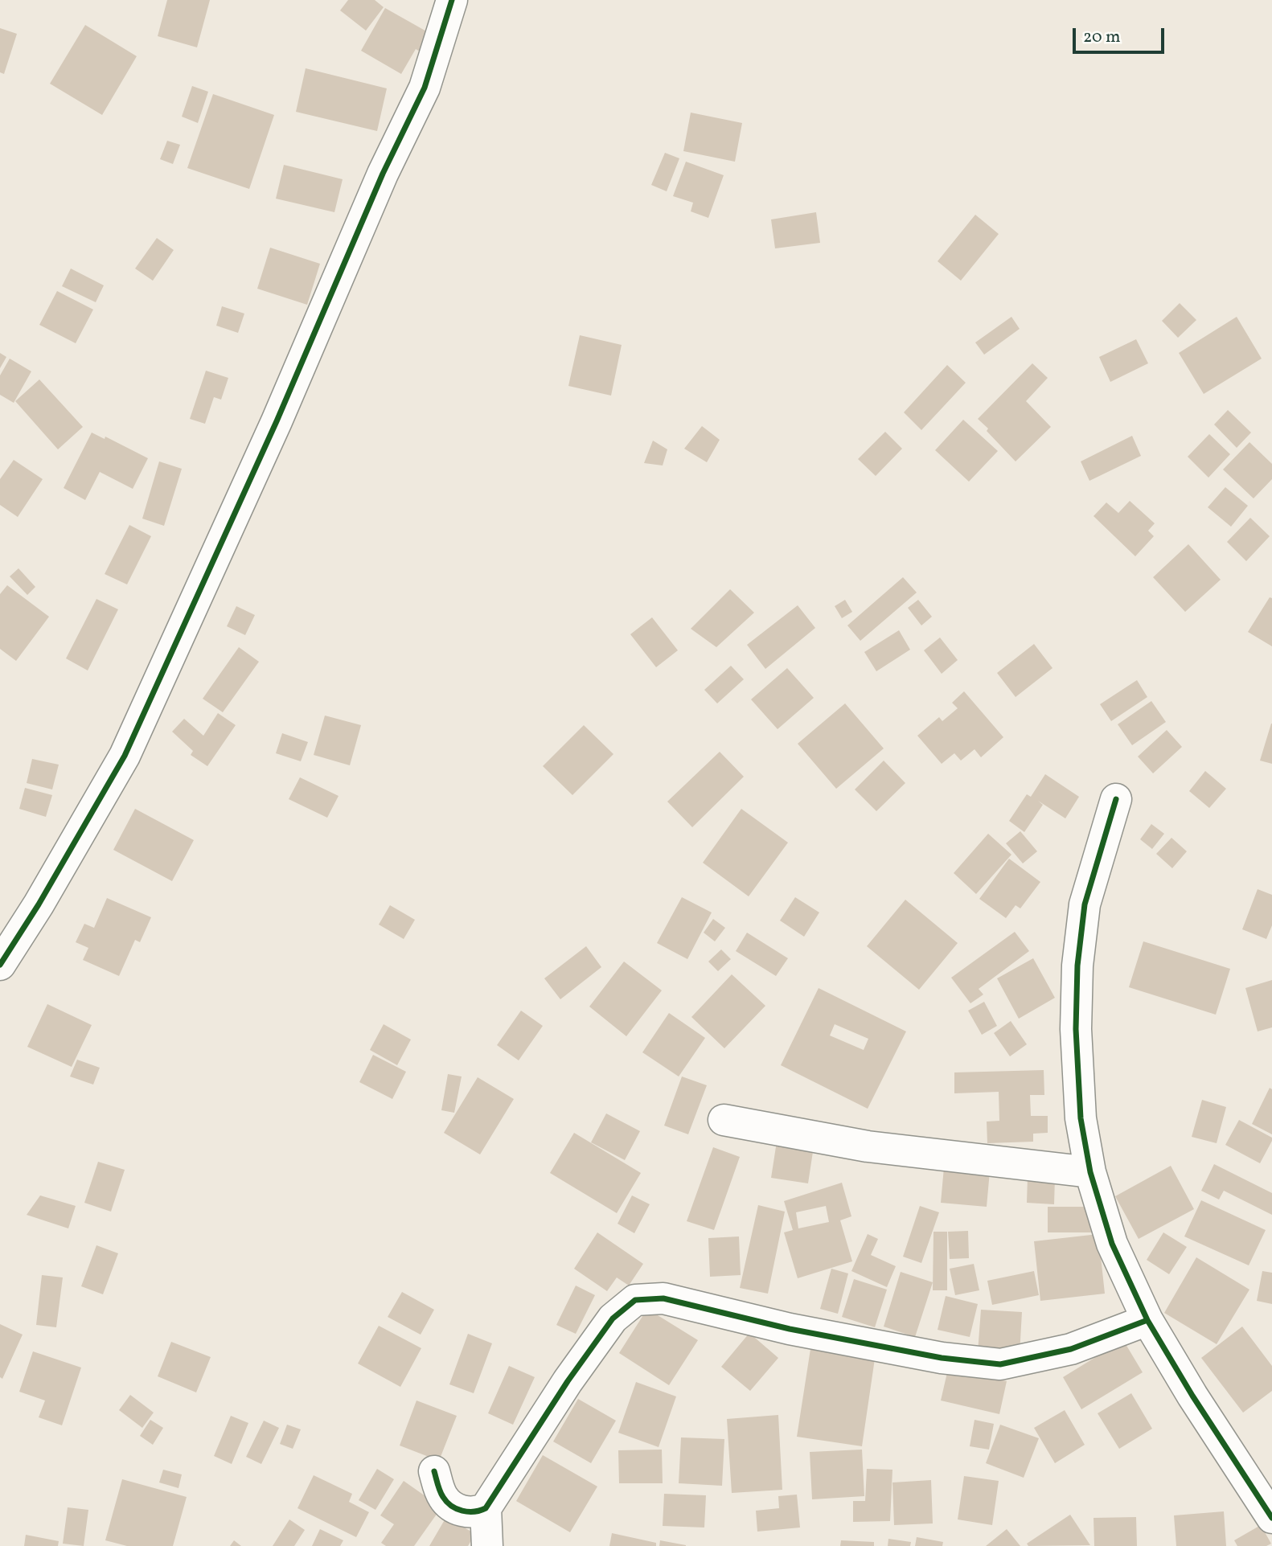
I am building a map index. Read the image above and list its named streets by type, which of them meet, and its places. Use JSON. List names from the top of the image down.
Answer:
{
  "scale_bar": "20 m"
}
